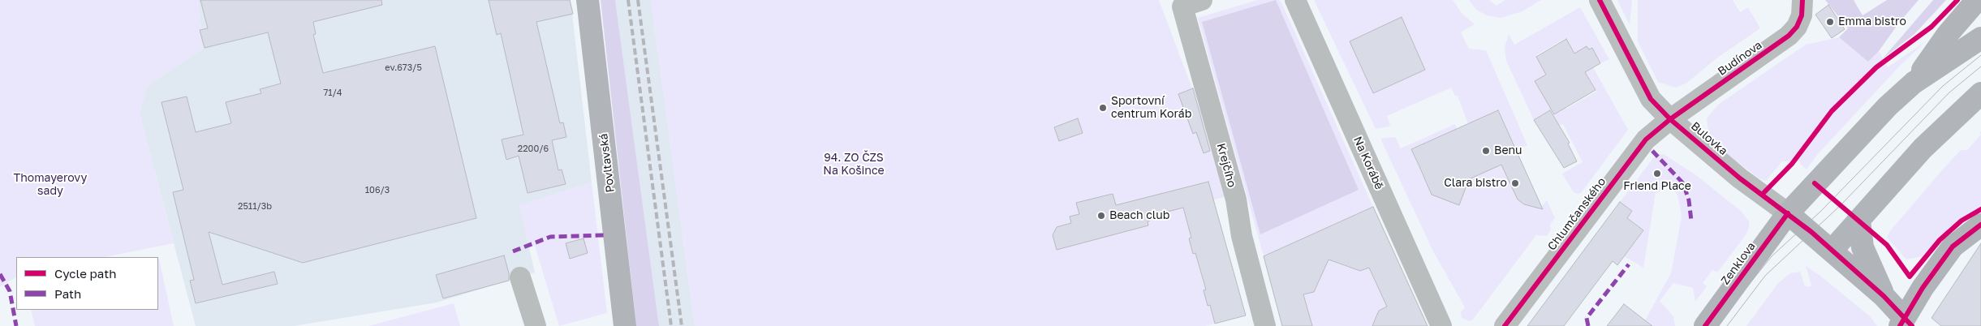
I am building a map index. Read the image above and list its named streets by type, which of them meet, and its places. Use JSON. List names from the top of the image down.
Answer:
{
  "streets": {
    "main road": ["Povltavská", "Zenklova"],
    "street": [
      "Budínova",
      "Bulovka",
      "Na Korábě",
      "Krejčího",
      "Chlumčanského"
    ]
  },
  "crossings": [
    ["Budínova", "Bulovka"],
    ["Budínova", "Chlumčanského"],
    ["Bulovka", "Chlumčanského"],
    ["Bulovka", "Zenklova"]
  ],
  "parks": ["94. ZO ČZS Na Košince", "Thomayerovy sady"],
  "places": [
    "Emma bistro",
    "Sportovní centrum Koráb",
    "Benu",
    "Friend Place",
    "Clara bistro",
    "Beach club"
  ],
  "house_numbers": [
    "ev.673/5",
    "71/4",
    "2200/6",
    "106/3",
    "2511/3b"
  ],
  "legend": ["Cycle path", "Path"]
}
